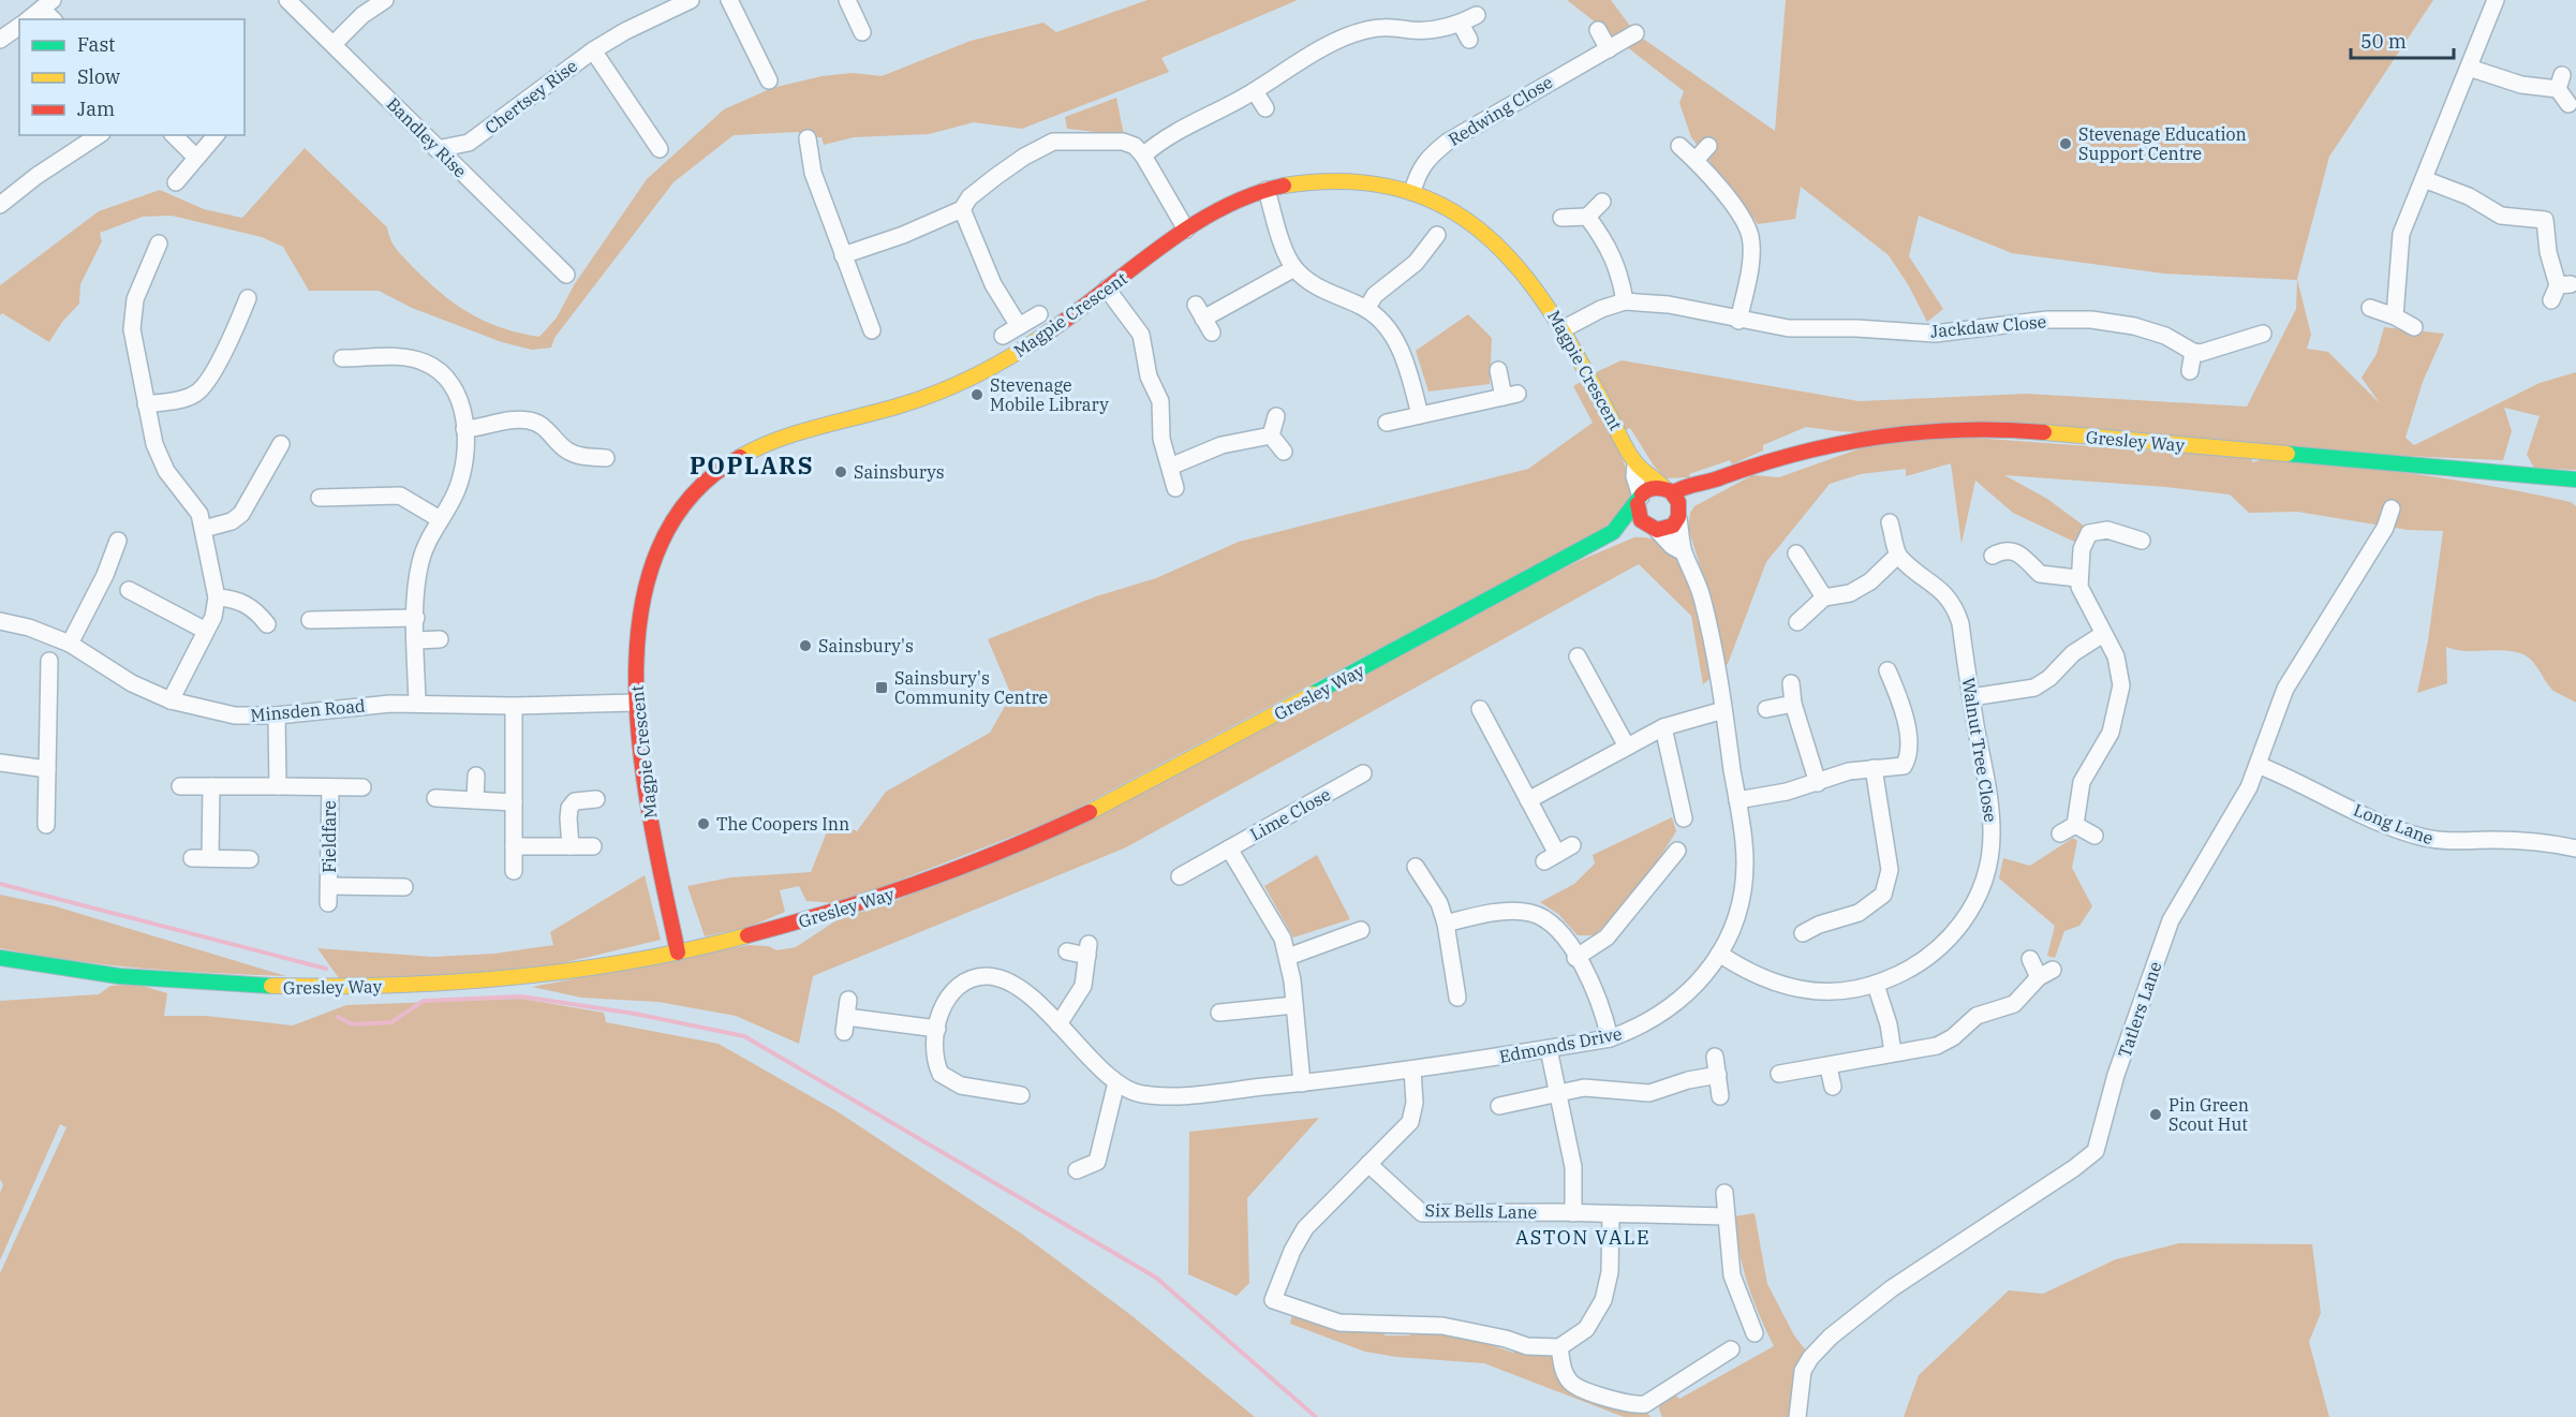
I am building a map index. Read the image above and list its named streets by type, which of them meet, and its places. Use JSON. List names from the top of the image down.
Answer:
{
  "streets": {
    "street": [
      "Chertsey Rise",
      "Redwing Close",
      "Bandley Rise",
      "Magpie Crescent",
      "Jackdaw Close",
      "Gresley Way",
      "Minsden Road",
      "Walnut Tree Close",
      "Lime Close",
      "Long Lane",
      "Fieldfare",
      "Tatlers Lane",
      "Edmonds Drive",
      "Six Bells Lane"
    ]
  },
  "crossings": [
    ["Chertsey Rise", "Bandley Rise"],
    ["Redwing Close", "Magpie Crescent"],
    ["Magpie Crescent", "Jackdaw Close"],
    ["Magpie Crescent", "Gresley Way"],
    ["Magpie Crescent", "Minsden Road"],
    ["Magpie Crescent", "Edmonds Drive"],
    ["Gresley Way", "Edmonds Drive"],
    ["Walnut Tree Close", "Edmonds Drive"],
    ["Lime Close", "Edmonds Drive"],
    ["Long Lane", "Tatlers Lane"]
  ],
  "districts": ["POPLARS", "ASTON VALE"],
  "places": {
    "other": [
      "Stevenage Education Support Centre",
      "Stevenage Mobile Library",
      "Sainsburys",
      "Sainsbury's",
      "The Coopers Inn",
      "Pin Green Scout Hut"
    ],
    "transit": ["Sainsbury's Community Centre"]
  },
  "legend": ["Fast", "Slow", "Jam"],
  "scale_bar": "50 m"
}
